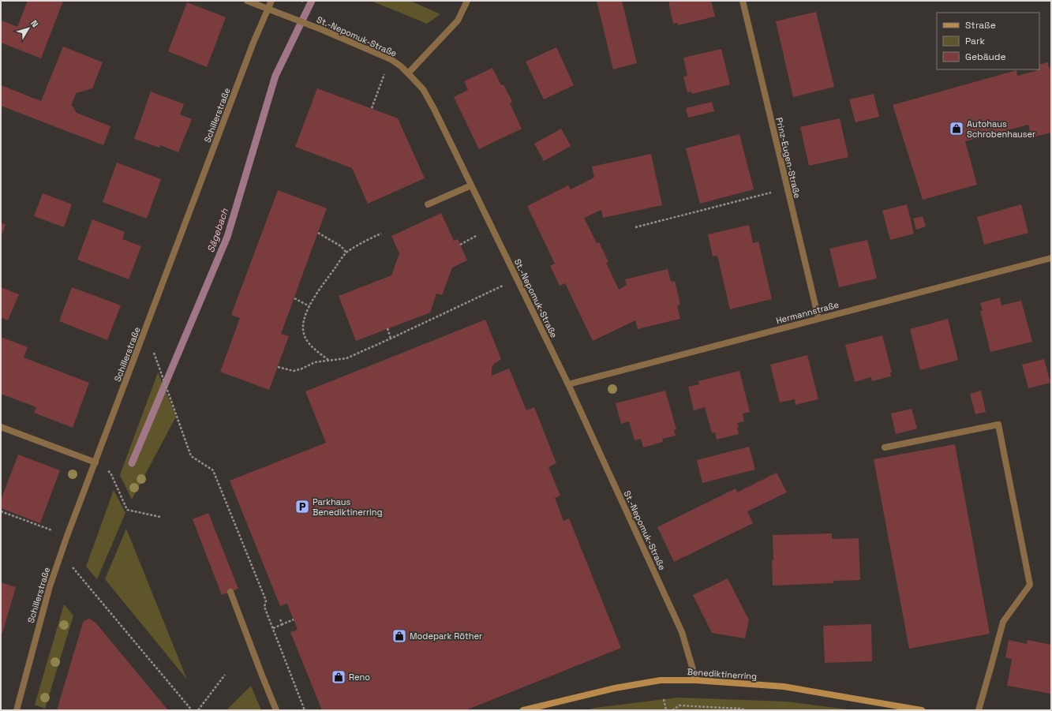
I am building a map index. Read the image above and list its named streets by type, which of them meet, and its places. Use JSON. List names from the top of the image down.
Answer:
{
  "streets": {
    "main road": ["Benediktinerring"],
    "street": [
      "St.-Nepomuk-Straße",
      "Schillerstraße",
      "Prinz-Eugen-Straße",
      "Hermannstraße"
    ]
  },
  "crossings": [
    ["St.-Nepomuk-Straße", "Schillerstraße"],
    ["St.-Nepomuk-Straße", "Hermannstraße"],
    ["St.-Nepomuk-Straße", "Benediktinerring"],
    ["Prinz-Eugen-Straße", "Hermannstraße"]
  ],
  "water": ["Sägebach"],
  "places": {
    "shop": ["Autohaus Schrobenhauser", "Modepark Röther", "Reno"],
    "parking": ["Parkhaus Benediktinerring"]
  },
  "legend": ["Straße", "Park", "Gebäude"],
  "north": "top right"
}
